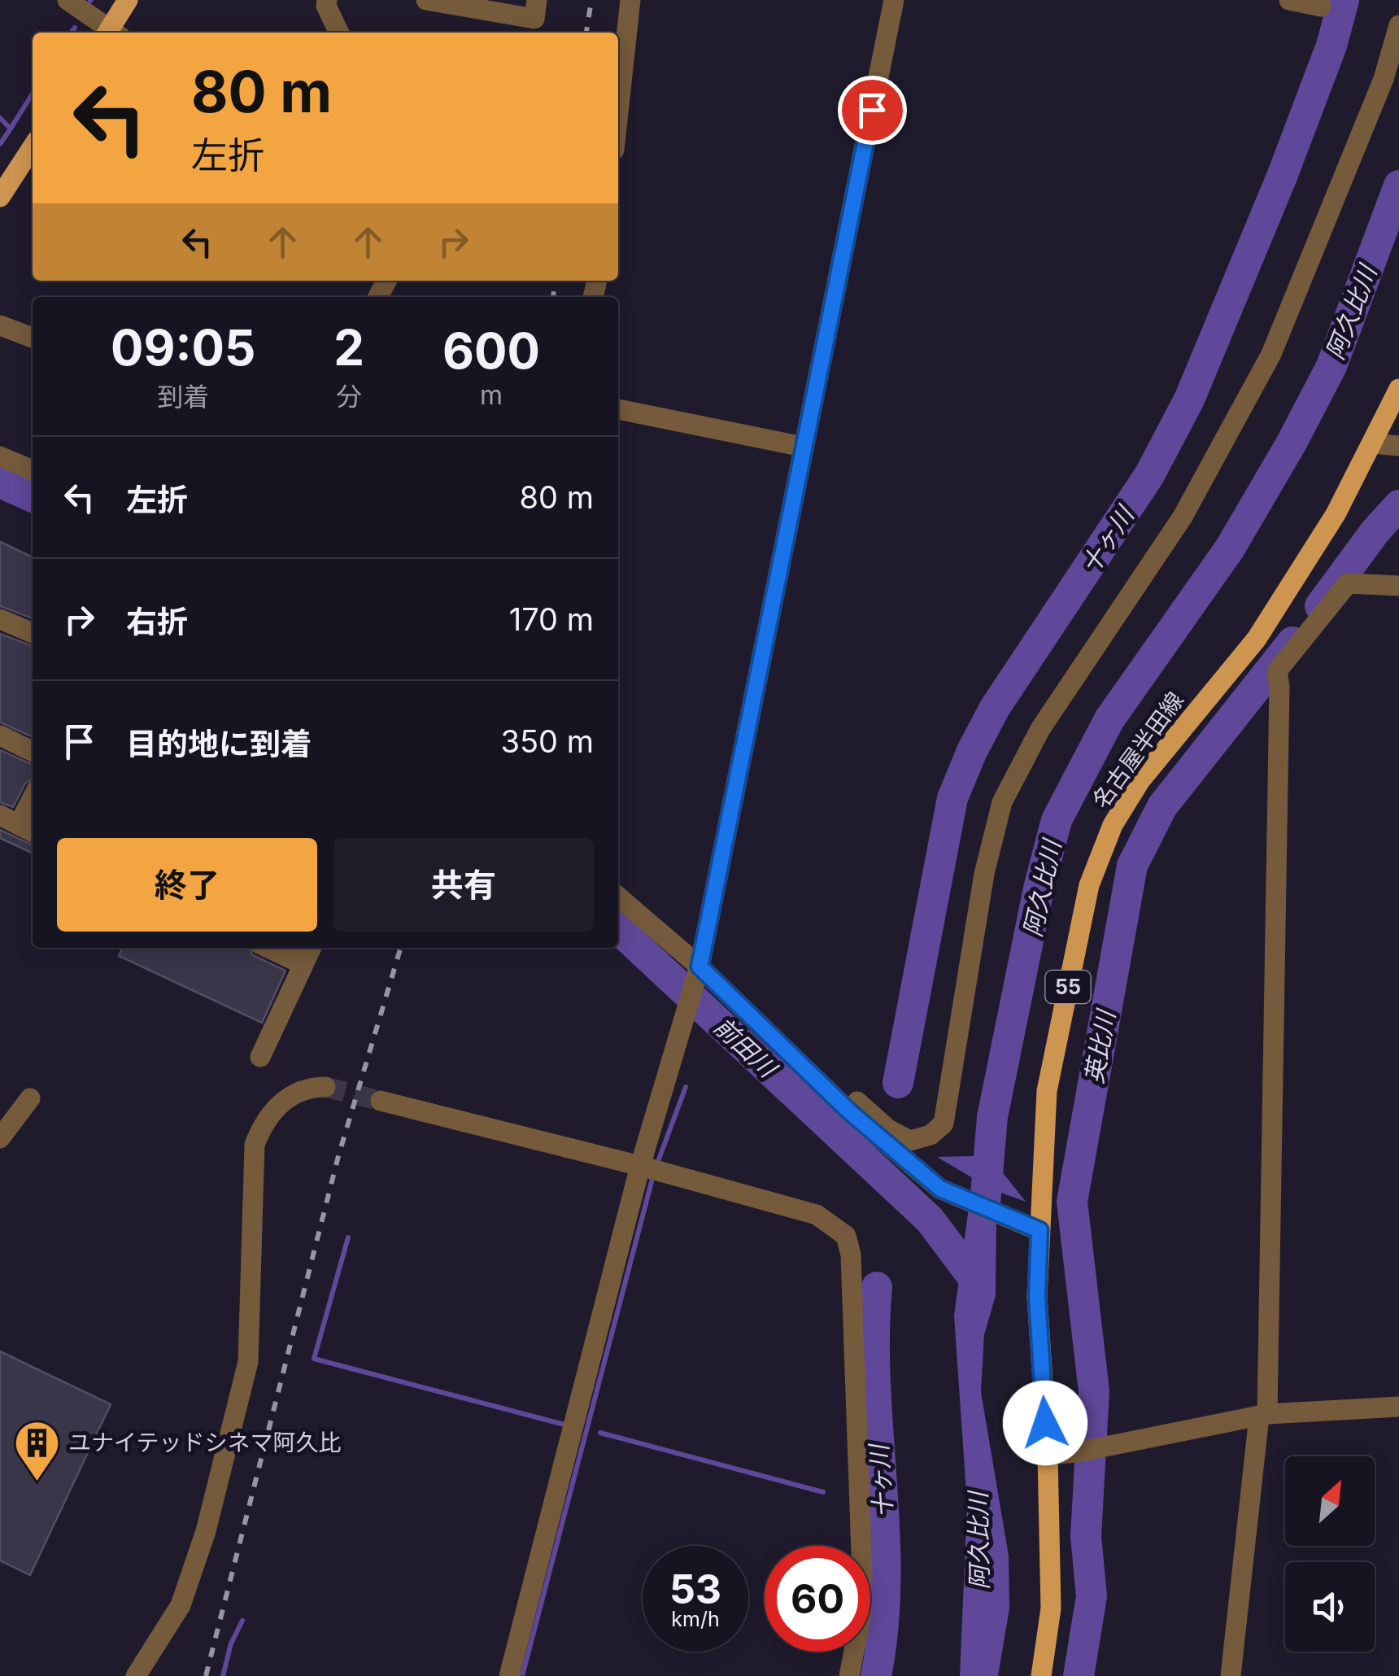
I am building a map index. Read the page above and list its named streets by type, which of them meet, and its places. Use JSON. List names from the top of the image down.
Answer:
{
  "streets": {
    "main road": ["名古屋半田線", "55"]
  },
  "water": [
    "阿久比川",
    "十ヶ川",
    "前田川",
    "英比川"
  ],
  "places": {
    "building": ["ユナイテッドシネマ阿久比"]
  },
  "north": "top right",
  "page": {
    "turn": ["80 m", "左折"],
    "eta": [
      "09:05",
      "到着",
      "2",
      "分",
      "600",
      "m"
    ],
    "list": [
      {
        "name": "左折",
        "value": "80 m"
      },
      {
        "name": "右折",
        "value": "170 m"
      },
      {
        "name": "目的地に到着",
        "value": "350 m"
      }
    ],
    "buttons": ["終了", "共有"],
    "speed": "53 km/h",
    "limit": "60"
  }
}
